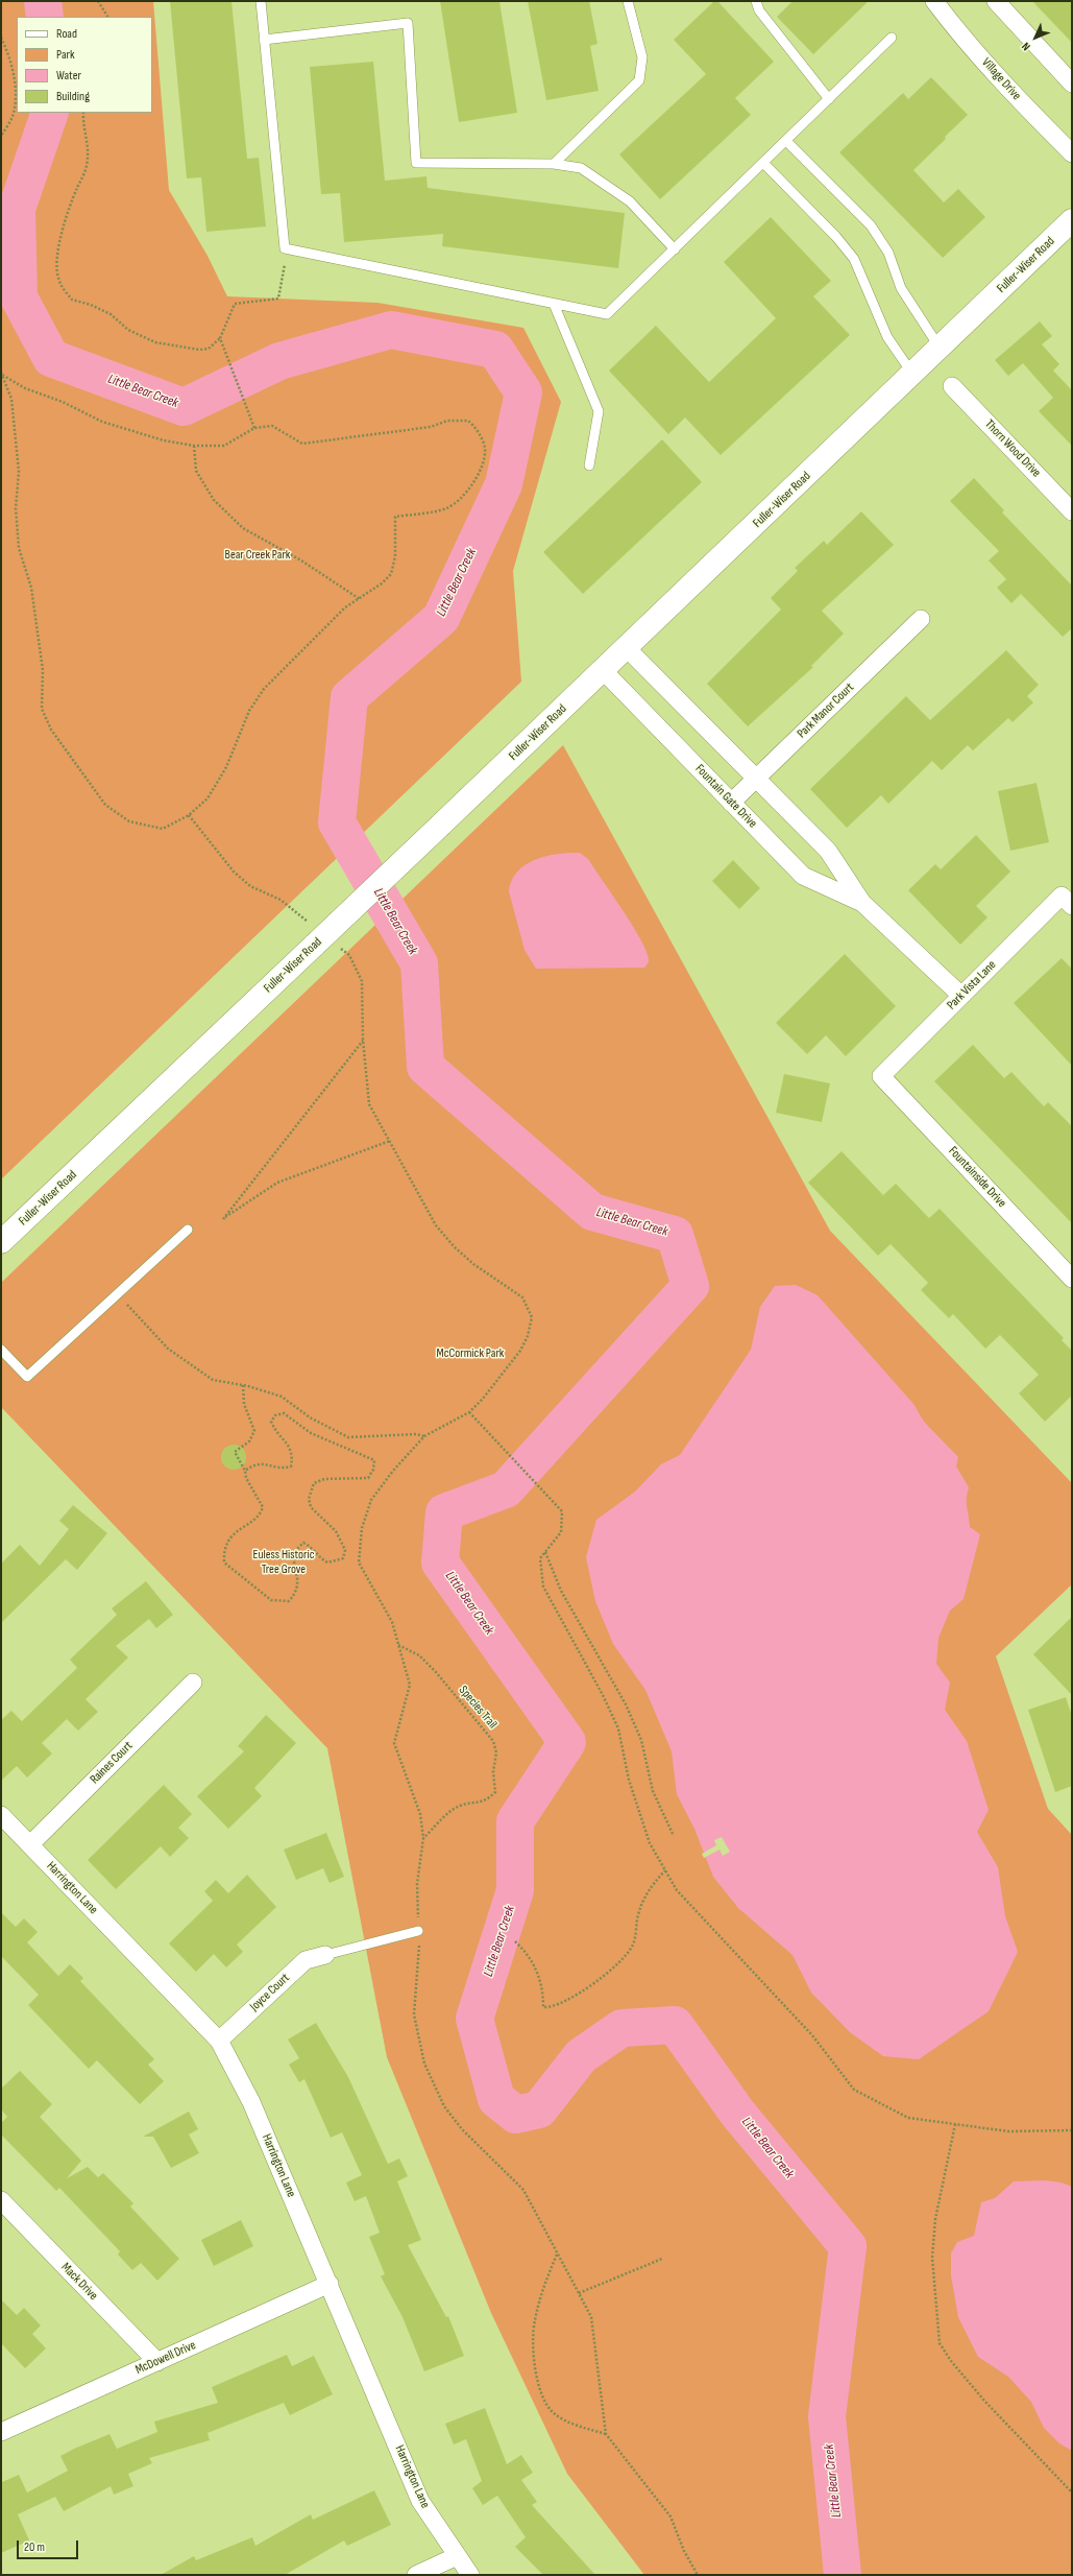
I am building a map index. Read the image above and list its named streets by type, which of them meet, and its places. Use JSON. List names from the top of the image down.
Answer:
{
  "streets": {
    "street": [
      "Village Drive",
      "Fuller-Wiser Road",
      "Thorn Wood Drive",
      "Park Manor Court",
      "Fountain Gate Drive",
      "Park Vista Lane",
      "Fountainside Drive",
      "Raines Court",
      "Harrington Lane",
      "Joyce Court",
      "Mack Drive",
      "McDowell Drive"
    ],
    "path": ["Species Trail"]
  },
  "crossings": [
    ["Fuller-Wiser Road", "Fountain Gate Drive"],
    ["Park Manor Court", "Fountain Gate Drive"],
    ["Fountain Gate Drive", "Park Vista Lane"],
    ["Park Vista Lane", "Fountainside Drive"],
    ["Raines Court", "Harrington Lane"],
    ["Harrington Lane", "Joyce Court"],
    ["Harrington Lane", "McDowell Drive"],
    ["Mack Drive", "McDowell Drive"]
  ],
  "water": ["Little Bear Creek"],
  "parks": ["Bear Creek Park", "McCormick Park", "Euless Historic Tree Grove"],
  "legend": [
    "Road",
    "Park",
    "Water",
    "Building"
  ],
  "scale_bar": "20 m",
  "north": "bottom left"
}
